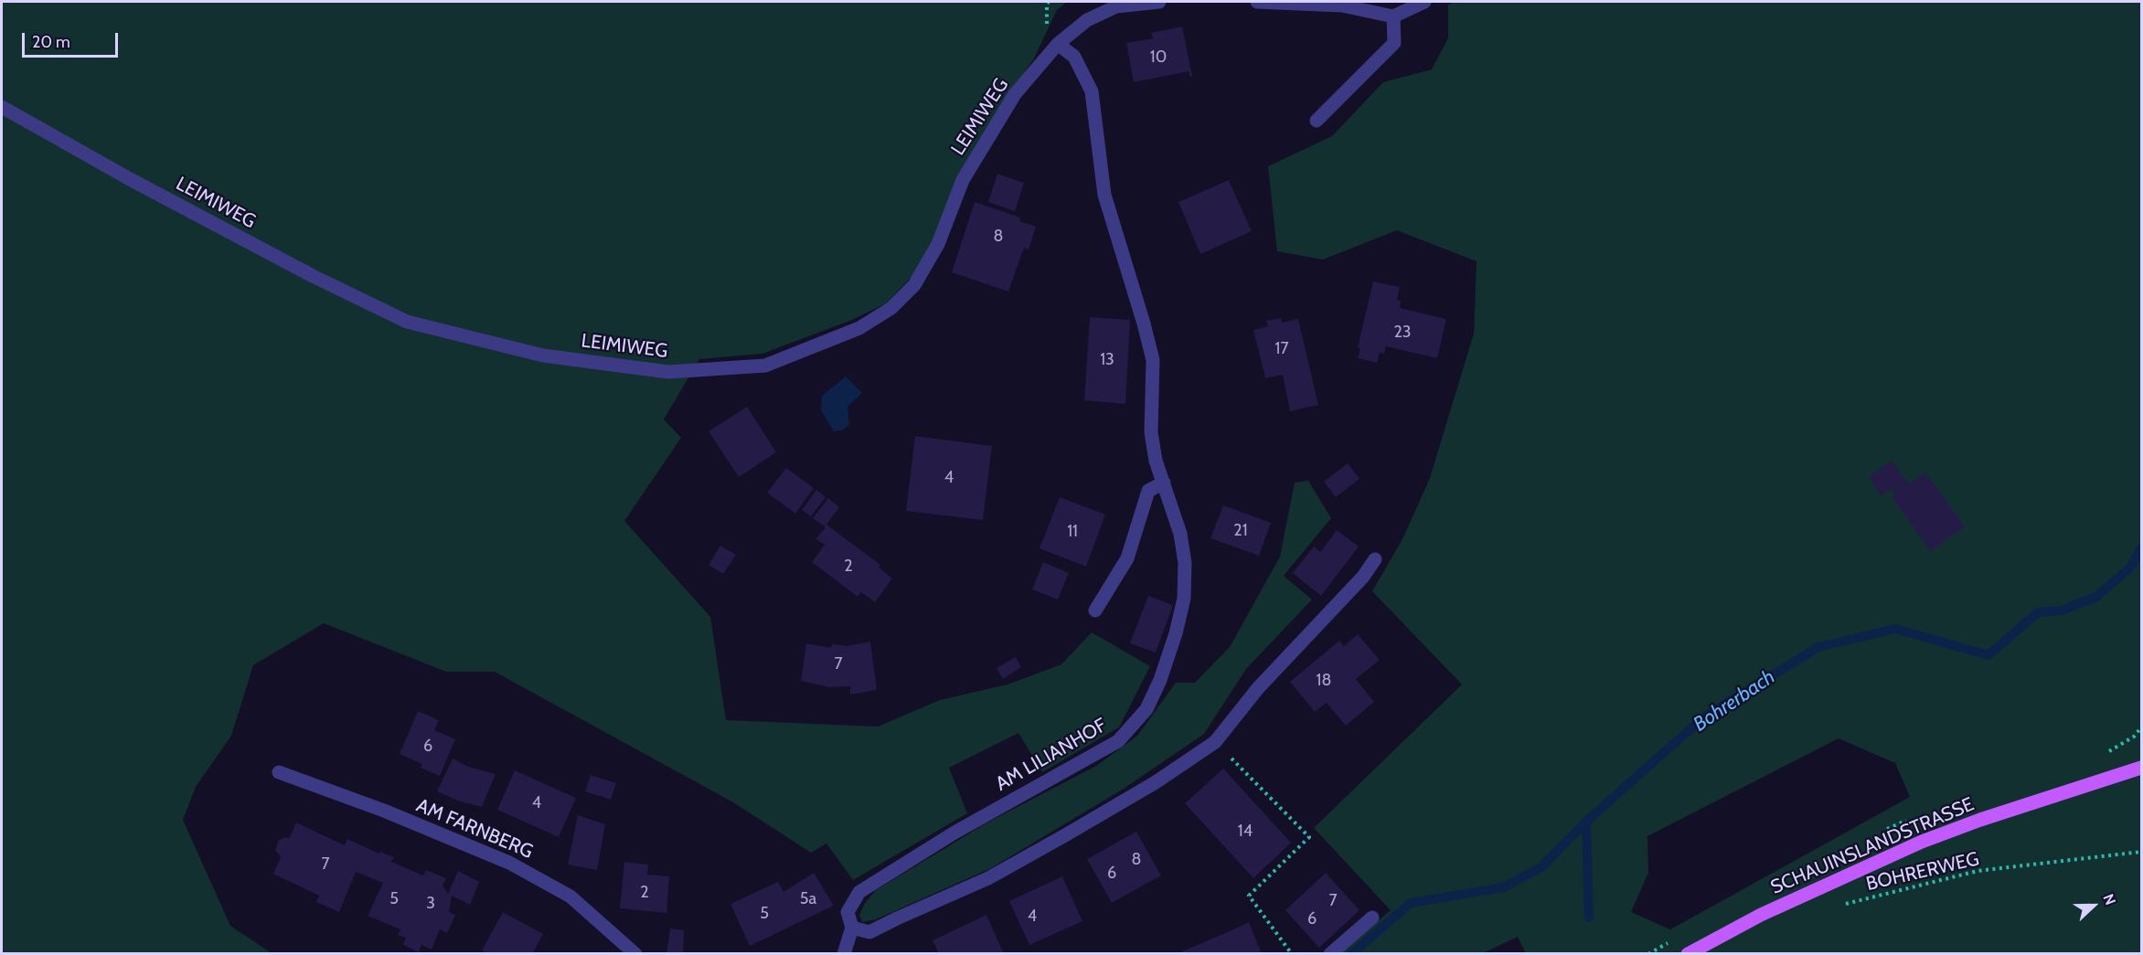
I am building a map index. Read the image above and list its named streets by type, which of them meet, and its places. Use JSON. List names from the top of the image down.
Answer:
{
  "streets": {
    "main road": ["SCHAUINSLANDSTRASSE"],
    "street": ["LEIMIWEG", "AM LILIANHOF", "AM FARNBERG"],
    "path": ["BOHRERWEG"]
  },
  "crossings": [
    ["LEIMIWEG", "AM LILIANHOF"]
  ],
  "water": ["Bohrerbach"],
  "house_numbers": [
    "10",
    "8",
    "23",
    "17",
    "13",
    "4",
    "21",
    "11",
    "2",
    "7",
    "18",
    "6",
    "4",
    "14",
    "8",
    "7",
    "6",
    "2",
    "5",
    "5a",
    "7",
    "3",
    "5",
    "4",
    "6"
  ],
  "scale_bar": "20 m",
  "north": "right"
}
